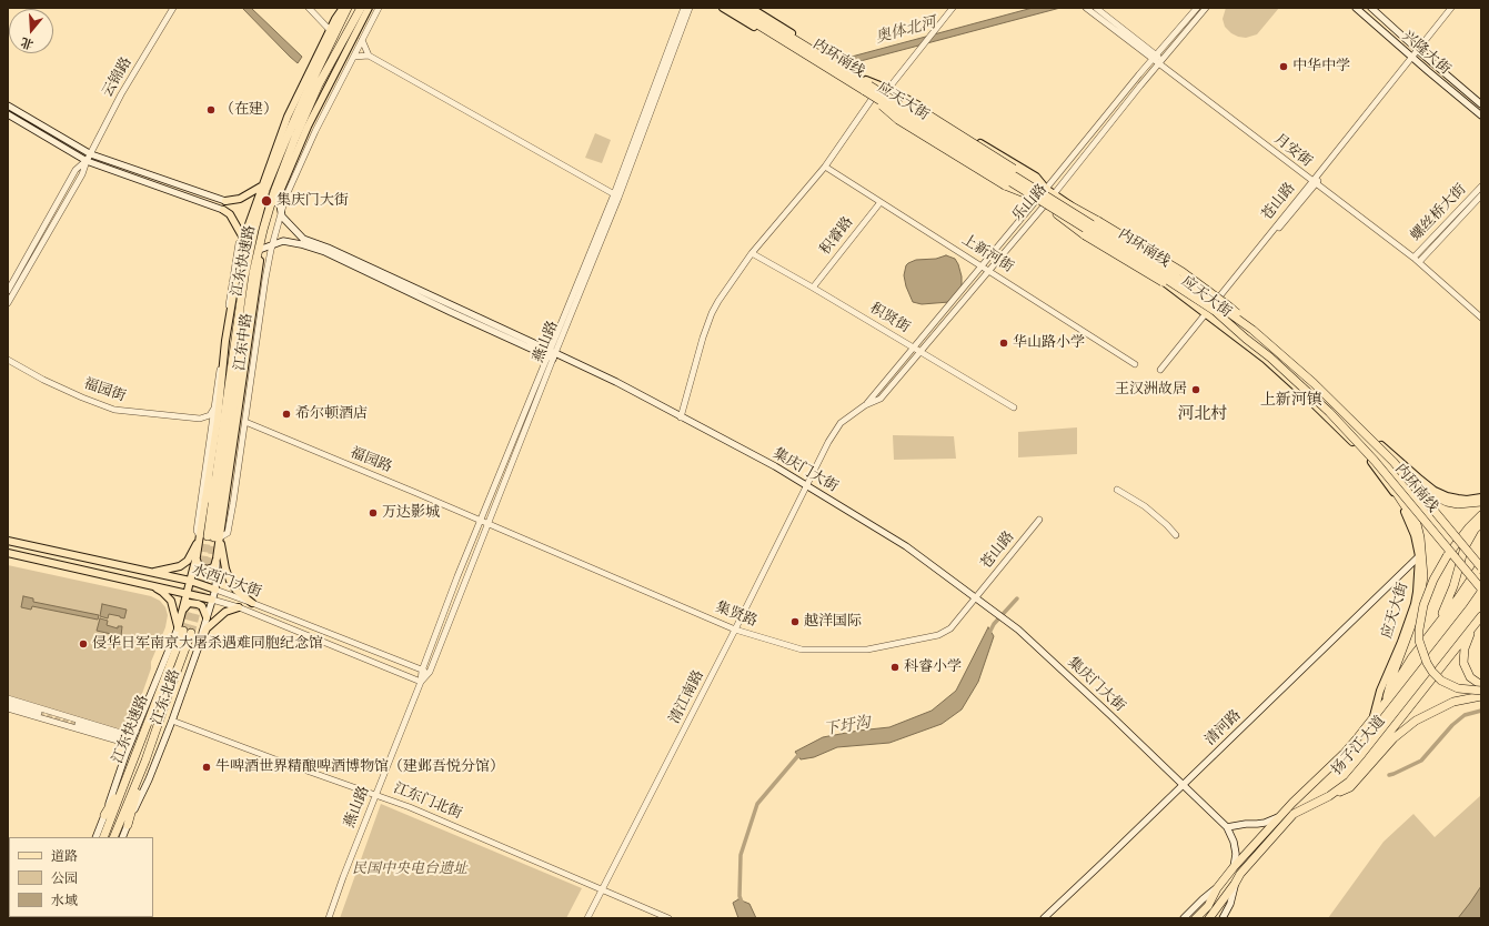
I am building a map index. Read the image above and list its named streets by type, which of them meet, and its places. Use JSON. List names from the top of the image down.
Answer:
{
  "streets": {
    "highway": ["内环南线", "江东快速路", "扬子江大道"],
    "main road": [
      "兴隆大街",
      "应天大街",
      "江东中路",
      "集庆门大街",
      "水西门大街",
      "江东北路",
      "清河路"
    ],
    "street": [
      "云锦路",
      "月安街",
      "苍山路",
      "乐山路",
      "螺丝桥大街",
      "积睿路",
      "上新河街",
      "积贤街",
      "燕山路",
      "福园街",
      "福园路",
      "集贤路",
      "清江南路",
      "江东门北街"
    ]
  },
  "crossings": [
    ["兴隆大街", "苍山路"],
    ["内环南线", "应天大街"],
    ["内环南线", "扬子江大道"],
    ["应天大街", "苍山路"],
    ["应天大街", "乐山路"],
    ["应天大街", "清河路"],
    ["应天大街", "扬子江大道"],
    ["月安街", "苍山路"],
    ["月安街", "乐山路"],
    ["月安街", "螺丝桥大街"],
    ["苍山路", "集庆门大街"],
    ["苍山路", "集贤路"],
    ["乐山路", "上新河街"],
    ["乐山路", "积贤街"],
    ["乐山路", "集庆门大街"],
    ["乐山路", "清江南路"],
    ["积睿路", "上新河街"],
    ["积睿路", "积贤街"],
    ["江东快速路", "江东中路"],
    ["江东快速路", "江东北路"],
    ["江东中路", "福园路"],
    ["江东中路", "集庆门大街"],
    ["江东中路", "水西门大街"],
    ["江东中路", "江东北路"],
    ["燕山路", "福园路"],
    ["燕山路", "集庆门大街"],
    ["燕山路", "水西门大街"],
    ["燕山路", "集贤路"],
    ["燕山路", "江东门北街"],
    ["福园路", "集贤路"],
    ["集庆门大街", "集贤路"],
    ["集庆门大街", "清江南路"],
    ["集庆门大街", "清河路"],
    ["水西门大街", "江东北路"],
    ["集贤路", "清江南路"],
    ["江东北路", "江东门北街"],
    ["清江南路", "江东门北街"]
  ],
  "districts": ["上新河镇", "河北村"],
  "water": ["奥体北河", "下圩沟"],
  "parks": ["民国中央电台遗址"],
  "places": [
    "中华中学",
    "（在建）",
    "集庆门大街",
    "华山路小学",
    "王汉洲故居",
    "希尔顿酒店",
    "万达影城",
    "越洋国际",
    "侵华日军南京大屠杀遇难同胞纪念馆",
    "科睿小学",
    "牛啤酒世界精酿啤酒博物馆（建邺吾悦分馆）"
  ],
  "legend": ["道路", "公园", "水域"],
  "north": "bottom"
}
